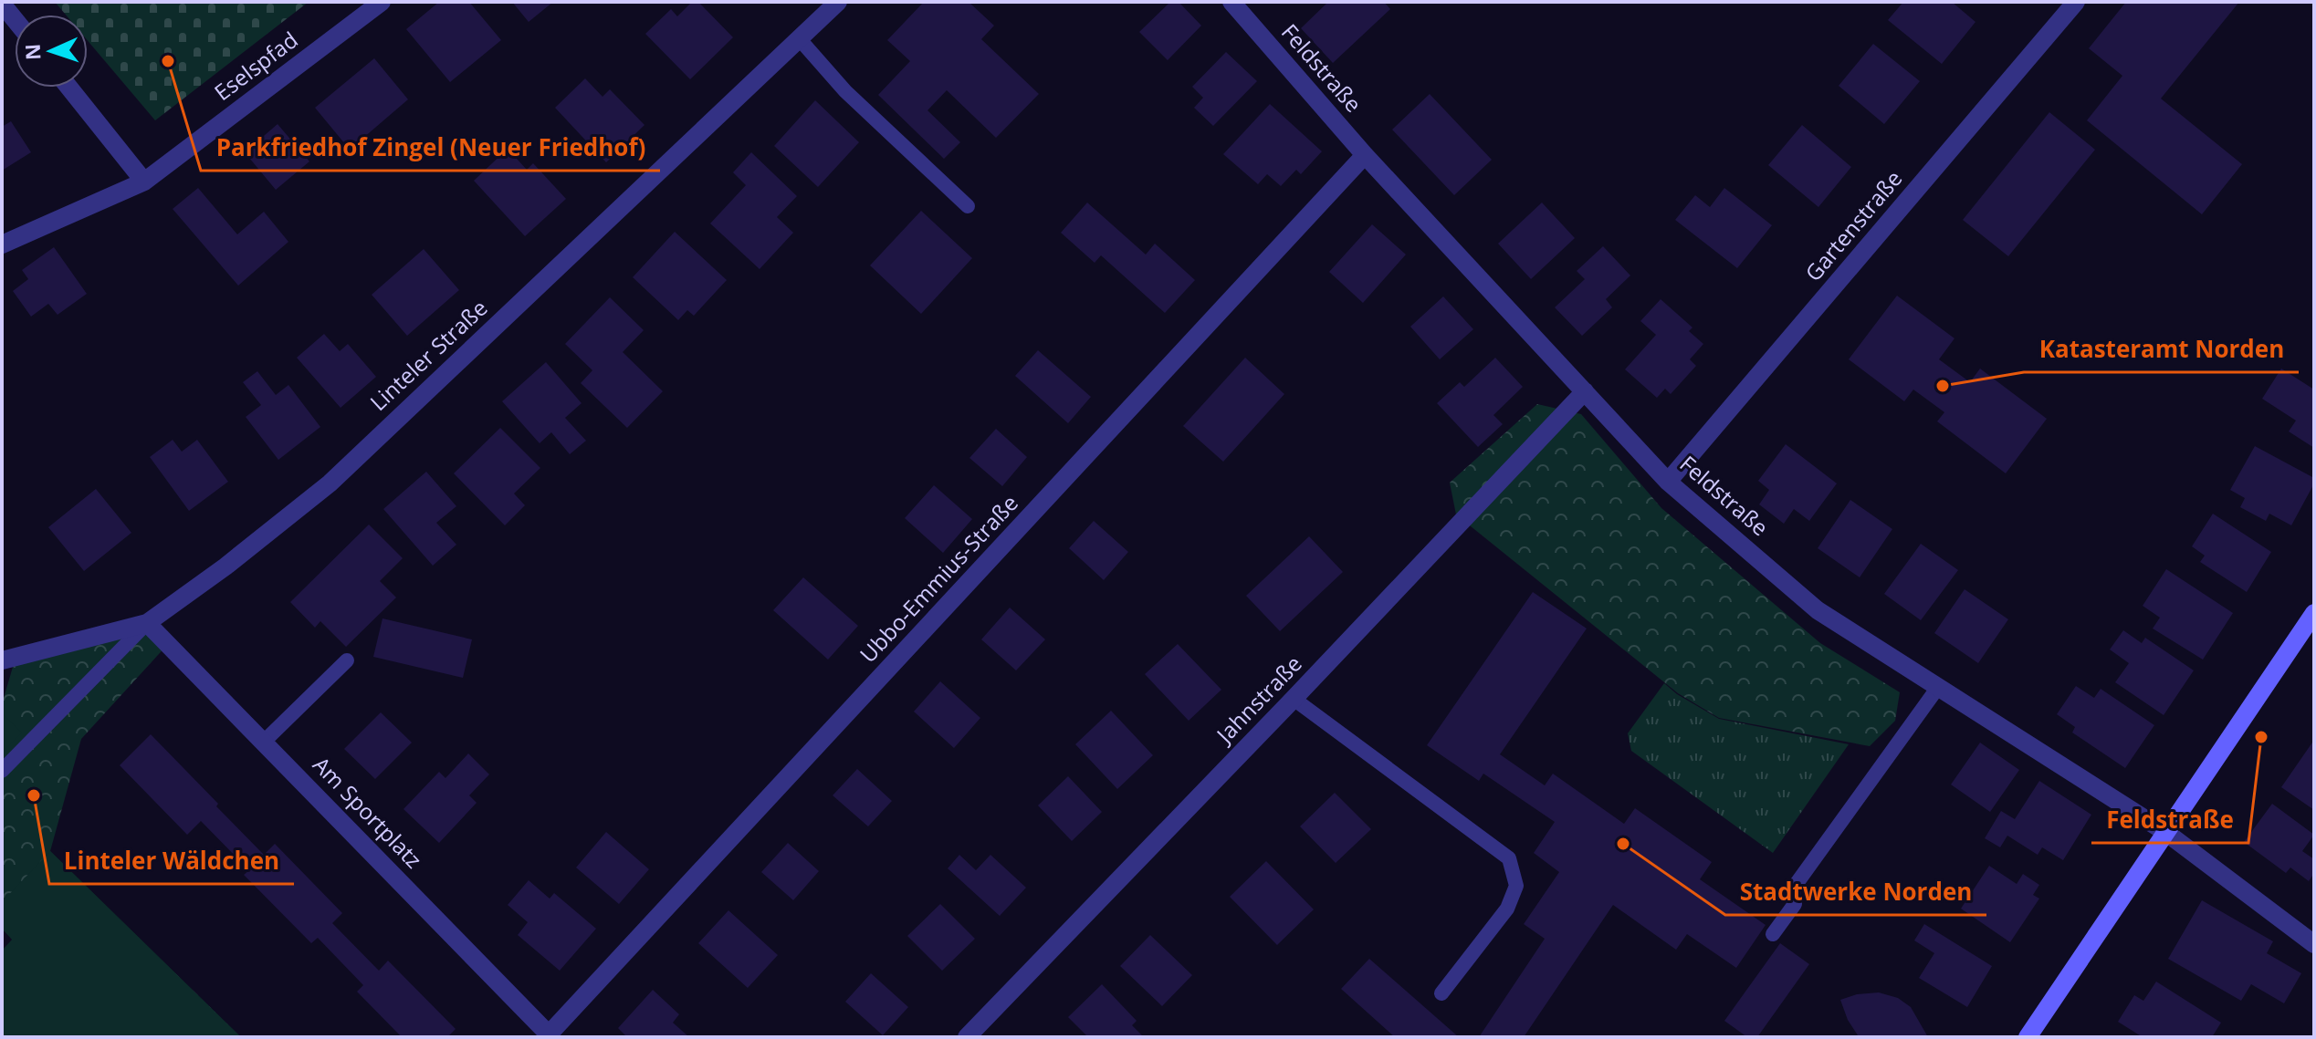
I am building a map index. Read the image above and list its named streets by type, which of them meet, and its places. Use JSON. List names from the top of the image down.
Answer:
{
  "streets": {
    "street": [
      "Eselspfad",
      "Feldstraße",
      "Gartenstraße",
      "Linteler Straße",
      "Ubbo-Emmius-Straße",
      "Jahnstraße",
      "Am Sportplatz"
    ]
  },
  "crossings": [
    ["Feldstraße", "Gartenstraße"],
    ["Feldstraße", "Ubbo-Emmius-Straße"],
    ["Feldstraße", "Jahnstraße"],
    ["Linteler Straße", "Am Sportplatz"],
    ["Ubbo-Emmius-Straße", "Am Sportplatz"]
  ],
  "places": [
    "Parkfriedhof Zingel (Neuer Friedhof)",
    "Katasteramt Norden",
    "Feldstraße",
    "Linteler Wäldchen",
    "Stadtwerke Norden"
  ],
  "north": "left"
}
